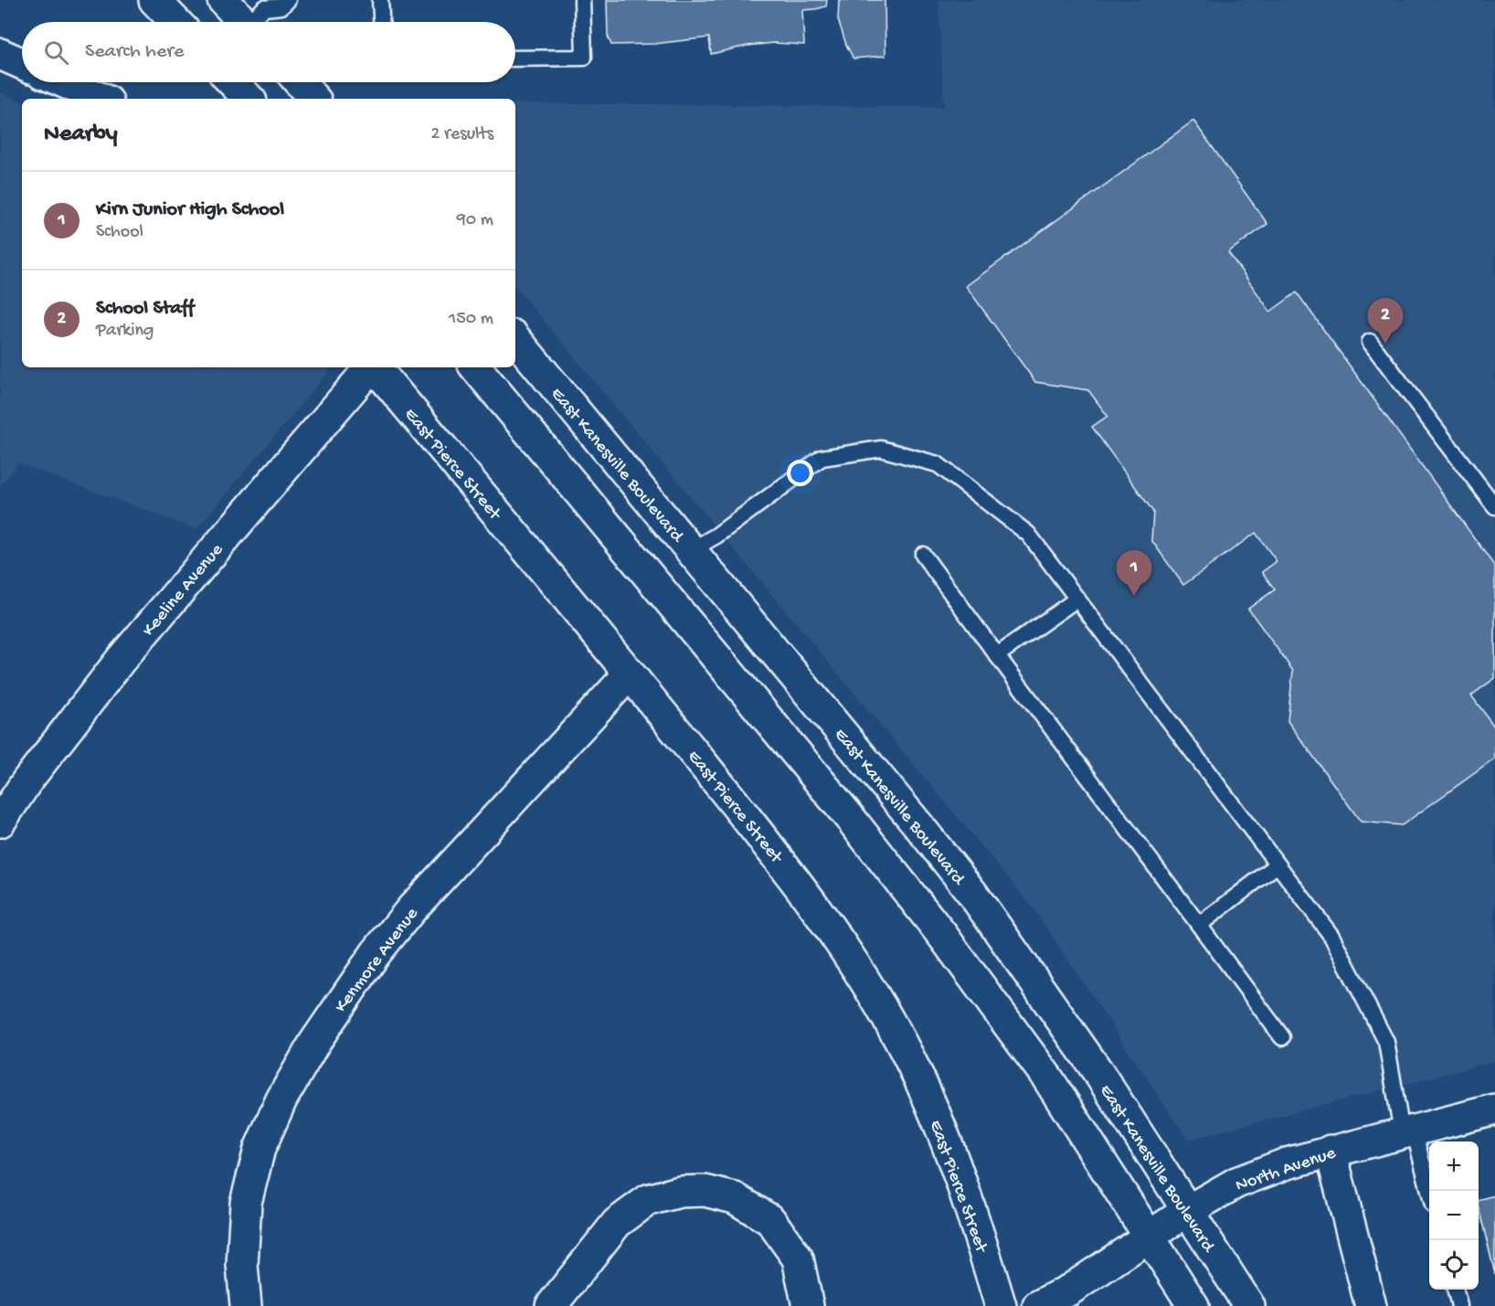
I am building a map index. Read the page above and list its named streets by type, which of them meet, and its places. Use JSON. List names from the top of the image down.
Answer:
{
  "streets": {
    "main road": [
      "East Pierce Street",
      "East Kanesville Boulevard",
      "Keeline Avenue",
      "Kenmore Avenue",
      "North Avenue"
    ]
  },
  "crossings": [
    ["East Pierce Street", "Kenmore Avenue"],
    ["East Kanesville Boulevard", "North Avenue"]
  ],
  "page": {
    "search": "Search here",
    "heading": ["Nearby", "2 results"],
    "list": [
      {
        "mark": "1",
        "name": "Kirn Junior High School",
        "note": "School",
        "value": "90 m"
      },
      {
        "mark": "2",
        "name": "School Staff",
        "note": "Parking",
        "value": "150 m"
      }
    ],
    "pins": ["2", "1"],
    "map_buttons": ["+", "−"]
  }
}
